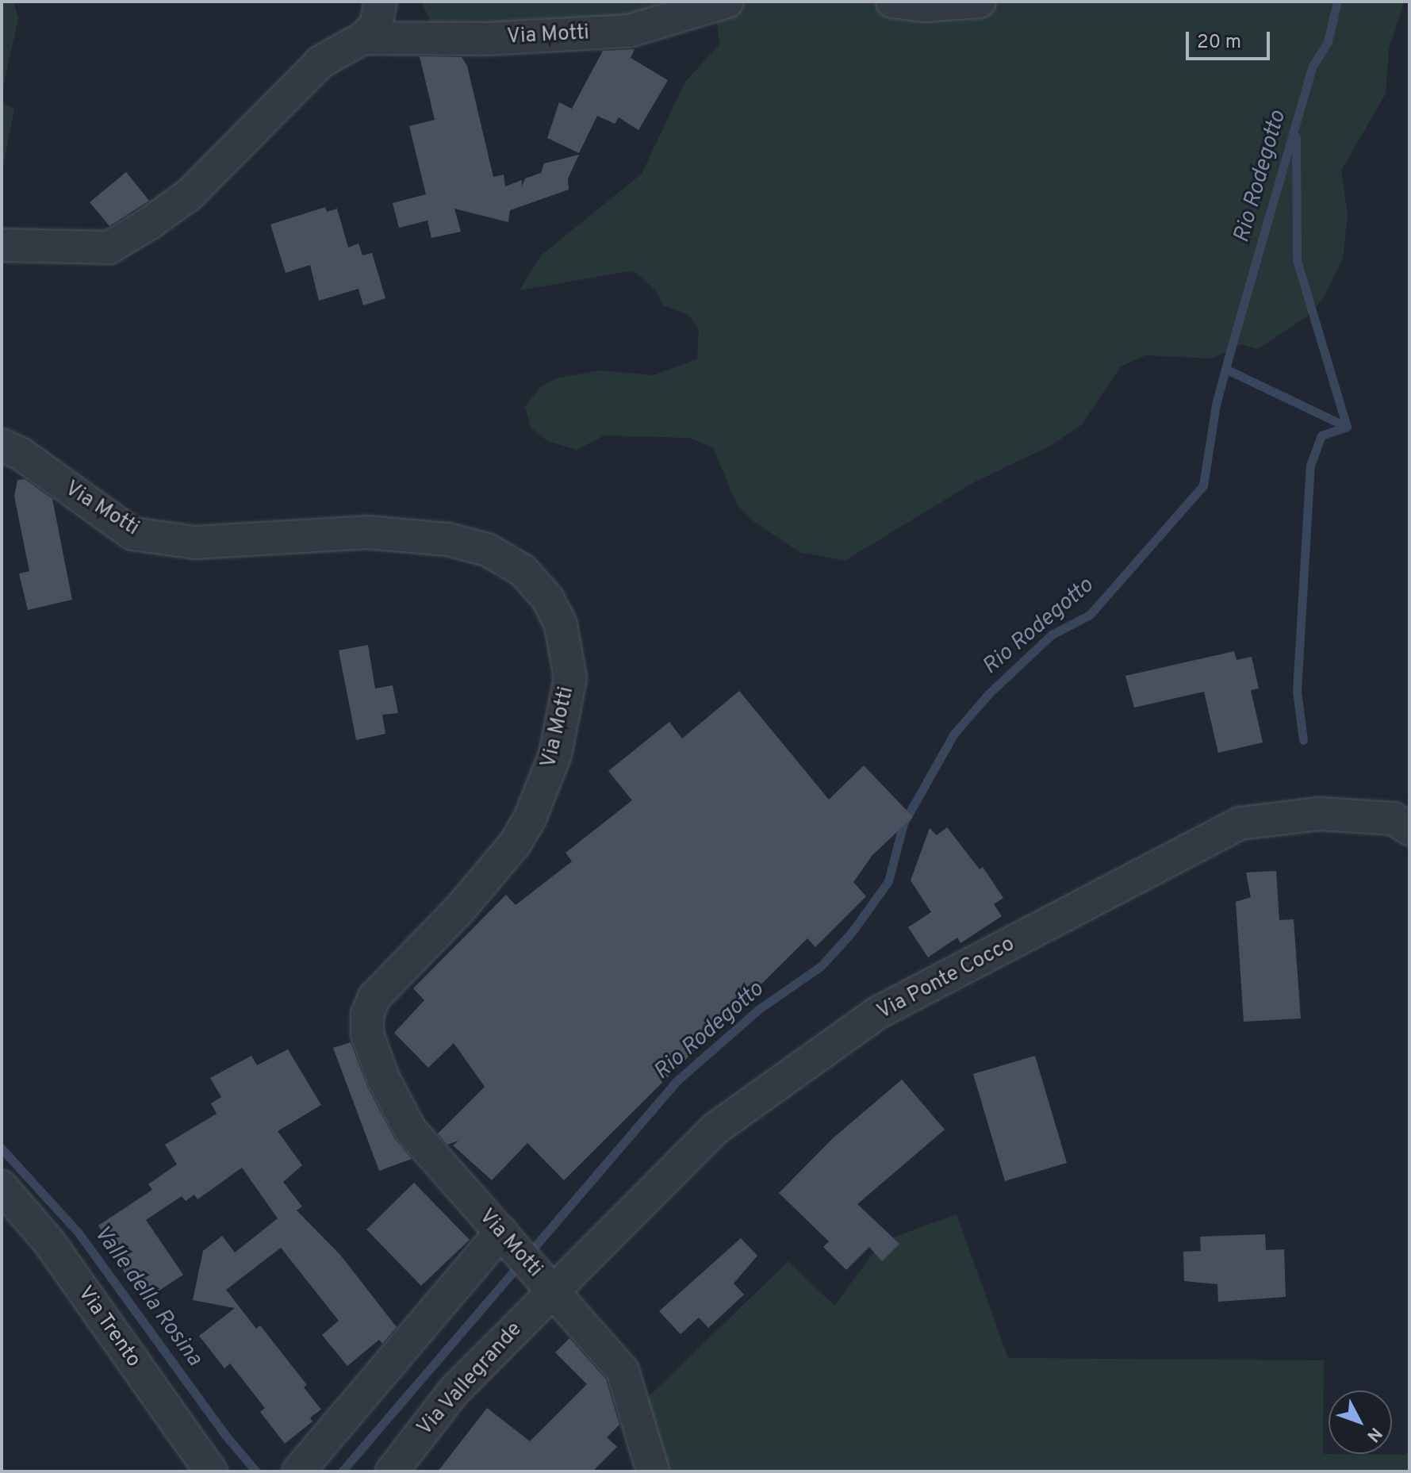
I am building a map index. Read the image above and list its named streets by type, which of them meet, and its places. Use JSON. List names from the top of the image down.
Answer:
{
  "streets": {
    "street": [
      "Via Motti",
      "Via Ponte Cocco",
      "Via Trento",
      "Via Vallegrande"
    ]
  },
  "crossings": [
    ["Via Motti", "Via Ponte Cocco"],
    ["Via Motti", "Via Vallegrande"],
    ["Via Ponte Cocco", "Via Vallegrande"]
  ],
  "water": ["Rio Rodegotto", "Valle della Rosina"],
  "scale_bar": "20 m",
  "north": "bottom right"
}
